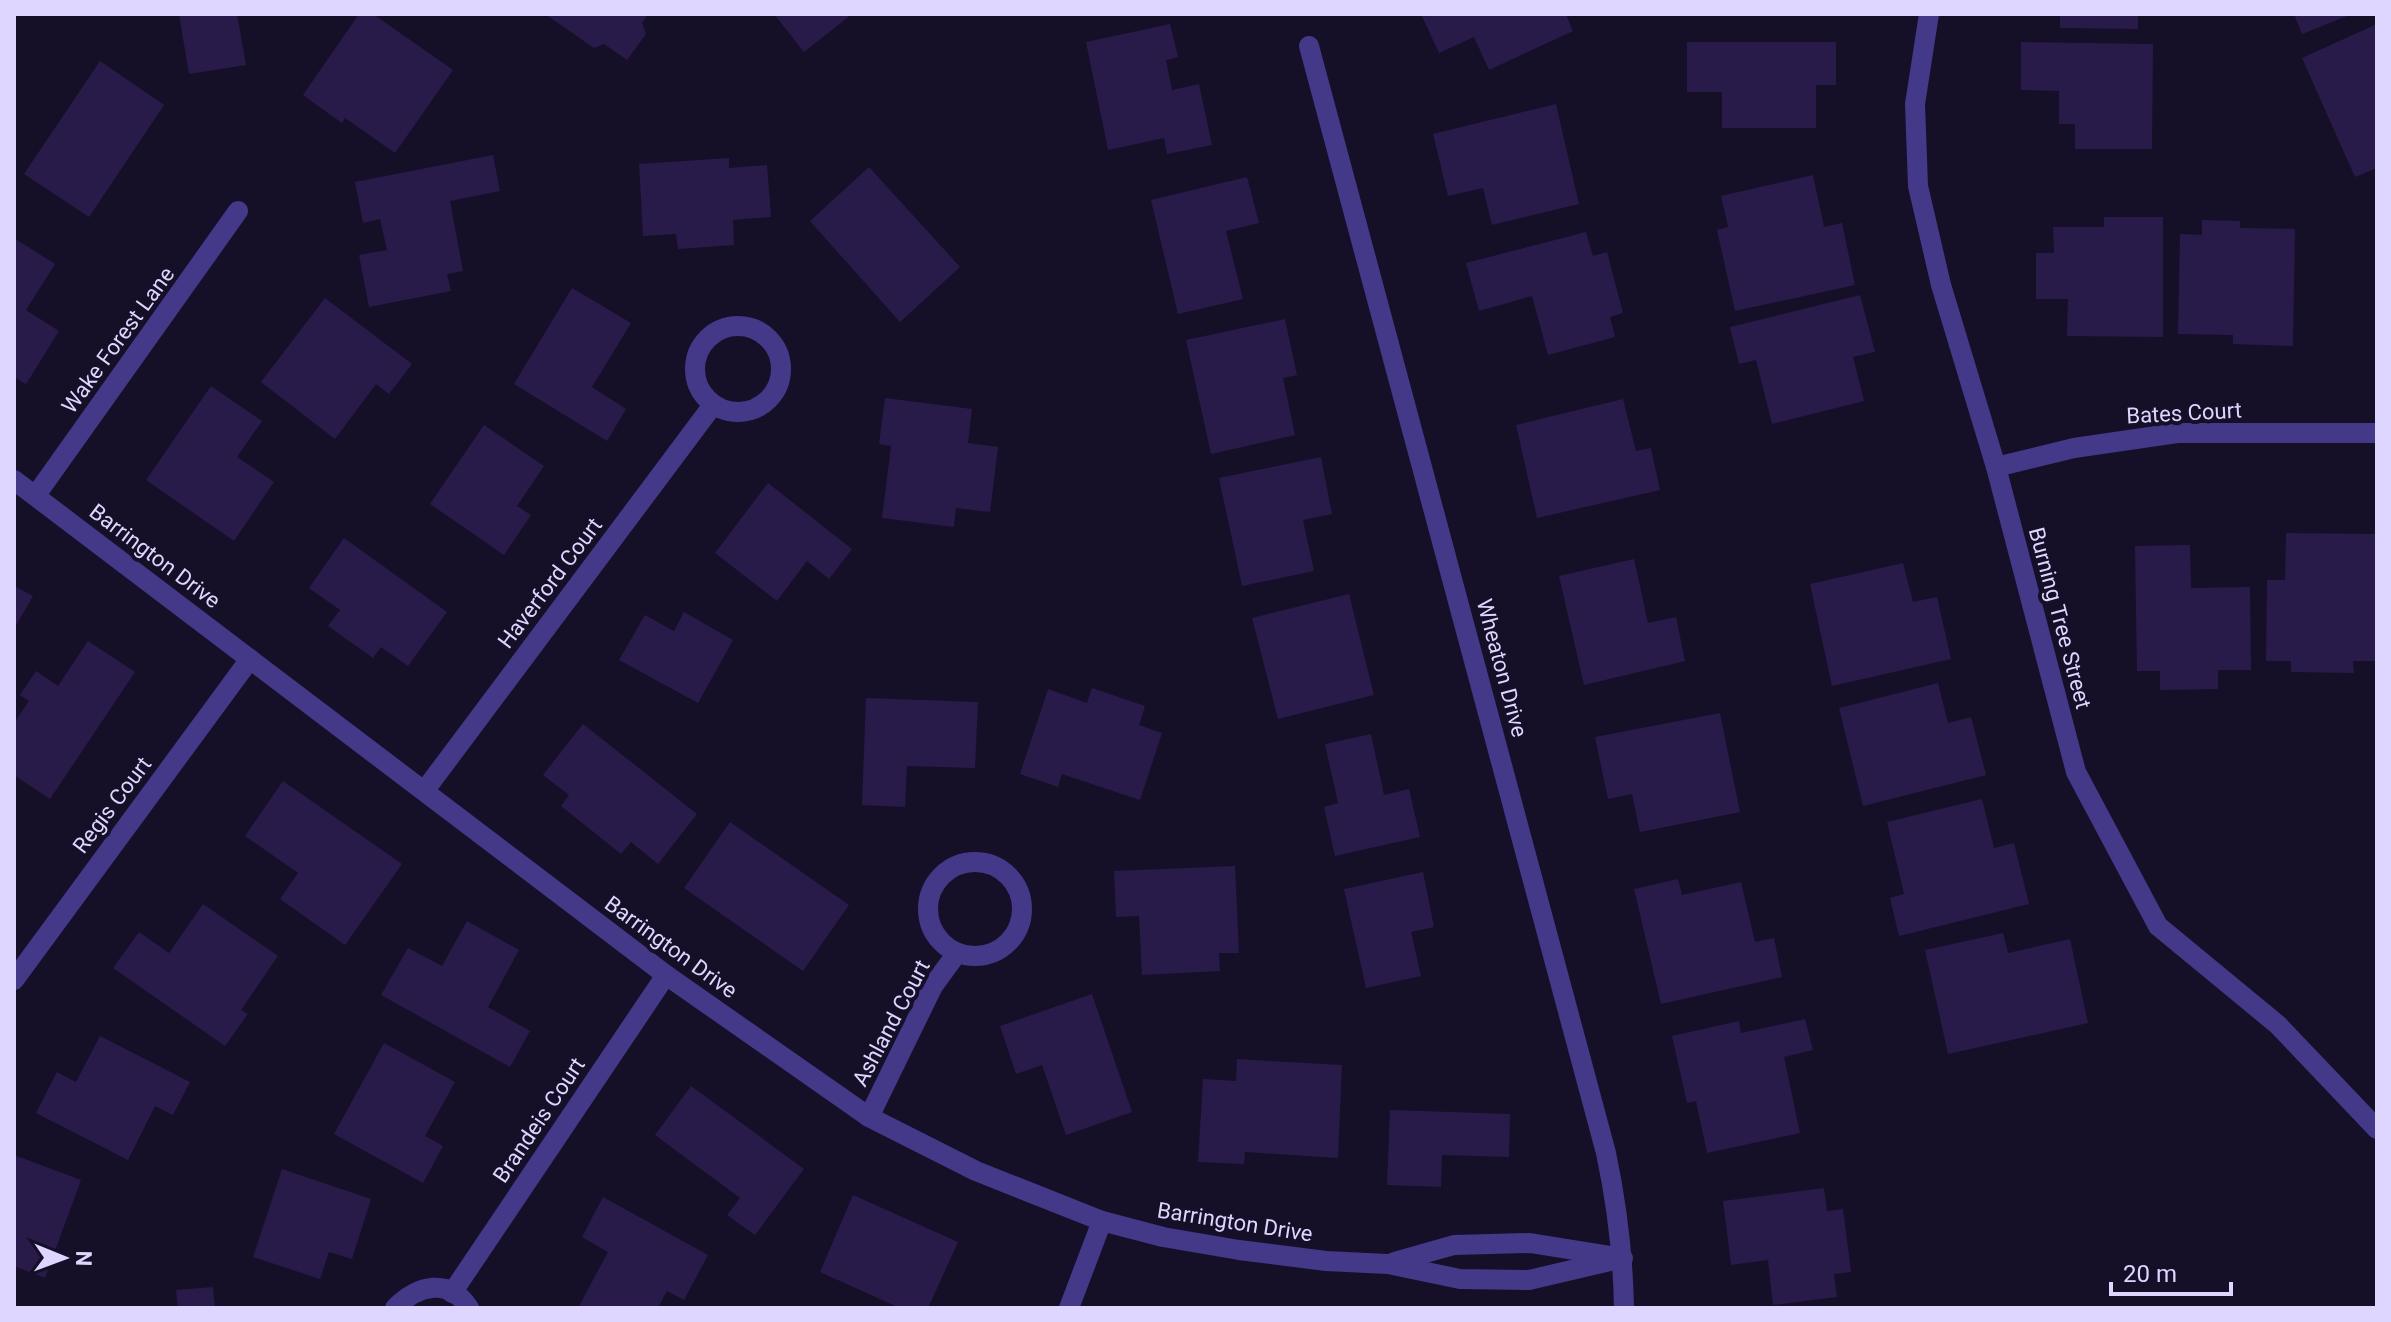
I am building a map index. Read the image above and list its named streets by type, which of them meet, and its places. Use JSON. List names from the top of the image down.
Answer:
{
  "streets": {
    "street": [
      "Wake Forest Lane",
      "Bates Court",
      "Barrington Drive",
      "Haverford Court",
      "Burning Tree Street",
      "Wheaton Drive",
      "Regis Court",
      "Ashland Court",
      "Brandeis Court"
    ]
  },
  "crossings": [
    ["Wake Forest Lane", "Barrington Drive"],
    ["Bates Court", "Burning Tree Street"],
    ["Barrington Drive", "Haverford Court"],
    ["Barrington Drive", "Wheaton Drive"],
    ["Barrington Drive", "Regis Court"],
    ["Barrington Drive", "Ashland Court"],
    ["Barrington Drive", "Brandeis Court"]
  ],
  "scale_bar": "20 m",
  "north": "right"
}
